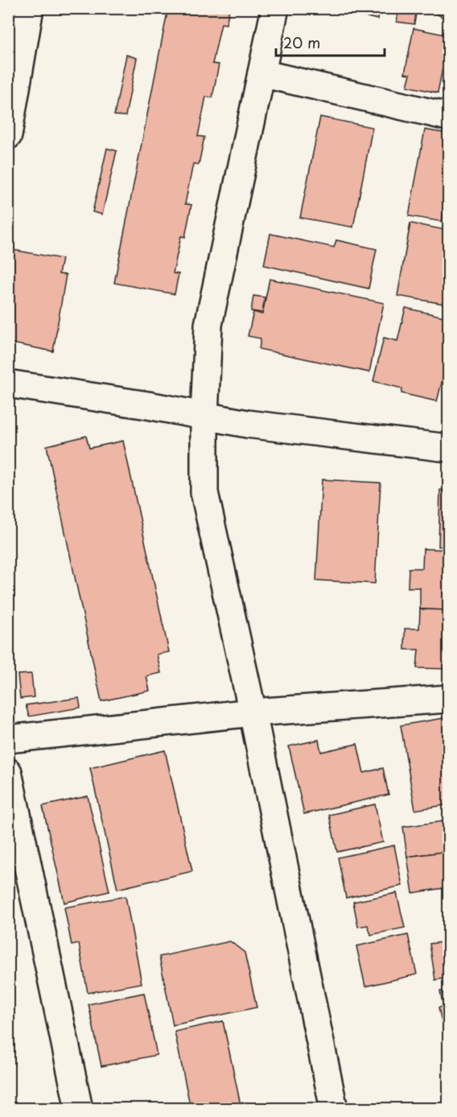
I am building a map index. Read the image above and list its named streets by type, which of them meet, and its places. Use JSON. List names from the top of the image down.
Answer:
{
  "scale_bar": "20 m"
}
